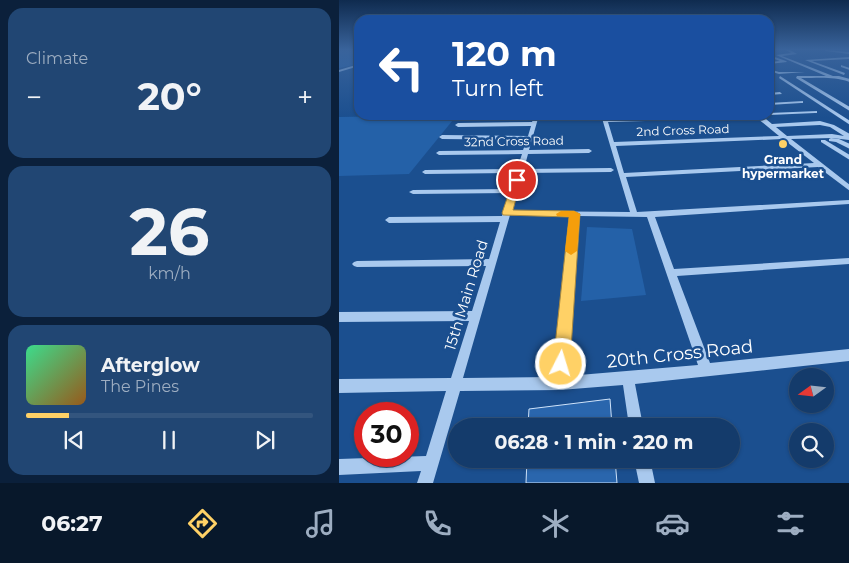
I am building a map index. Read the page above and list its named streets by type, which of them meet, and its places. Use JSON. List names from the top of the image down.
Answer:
{
  "streets": {
    "street": [
      "2nd Cross Road",
      "32nd Cross Road",
      "15th Main Road",
      "20th Cross Road"
    ]
  },
  "crossings": [
    ["32nd Cross Road", "15th Main Road"],
    ["15th Main Road", "20th Cross Road"]
  ],
  "places": ["Grand hypermarket"],
  "north": "left",
  "page": {
    "tile": [
      "Climate",
      ["26", "km/h"]
    ],
    "turn": ["120 m", "Turn left"],
    "heat": ["−", "20°", "+"],
    "song": ["Afterglow", "The Pines"],
    "limit": "30",
    "trip": "06:28 · 1 min · 220 m",
    "tabs": "06:27"
  }
}
